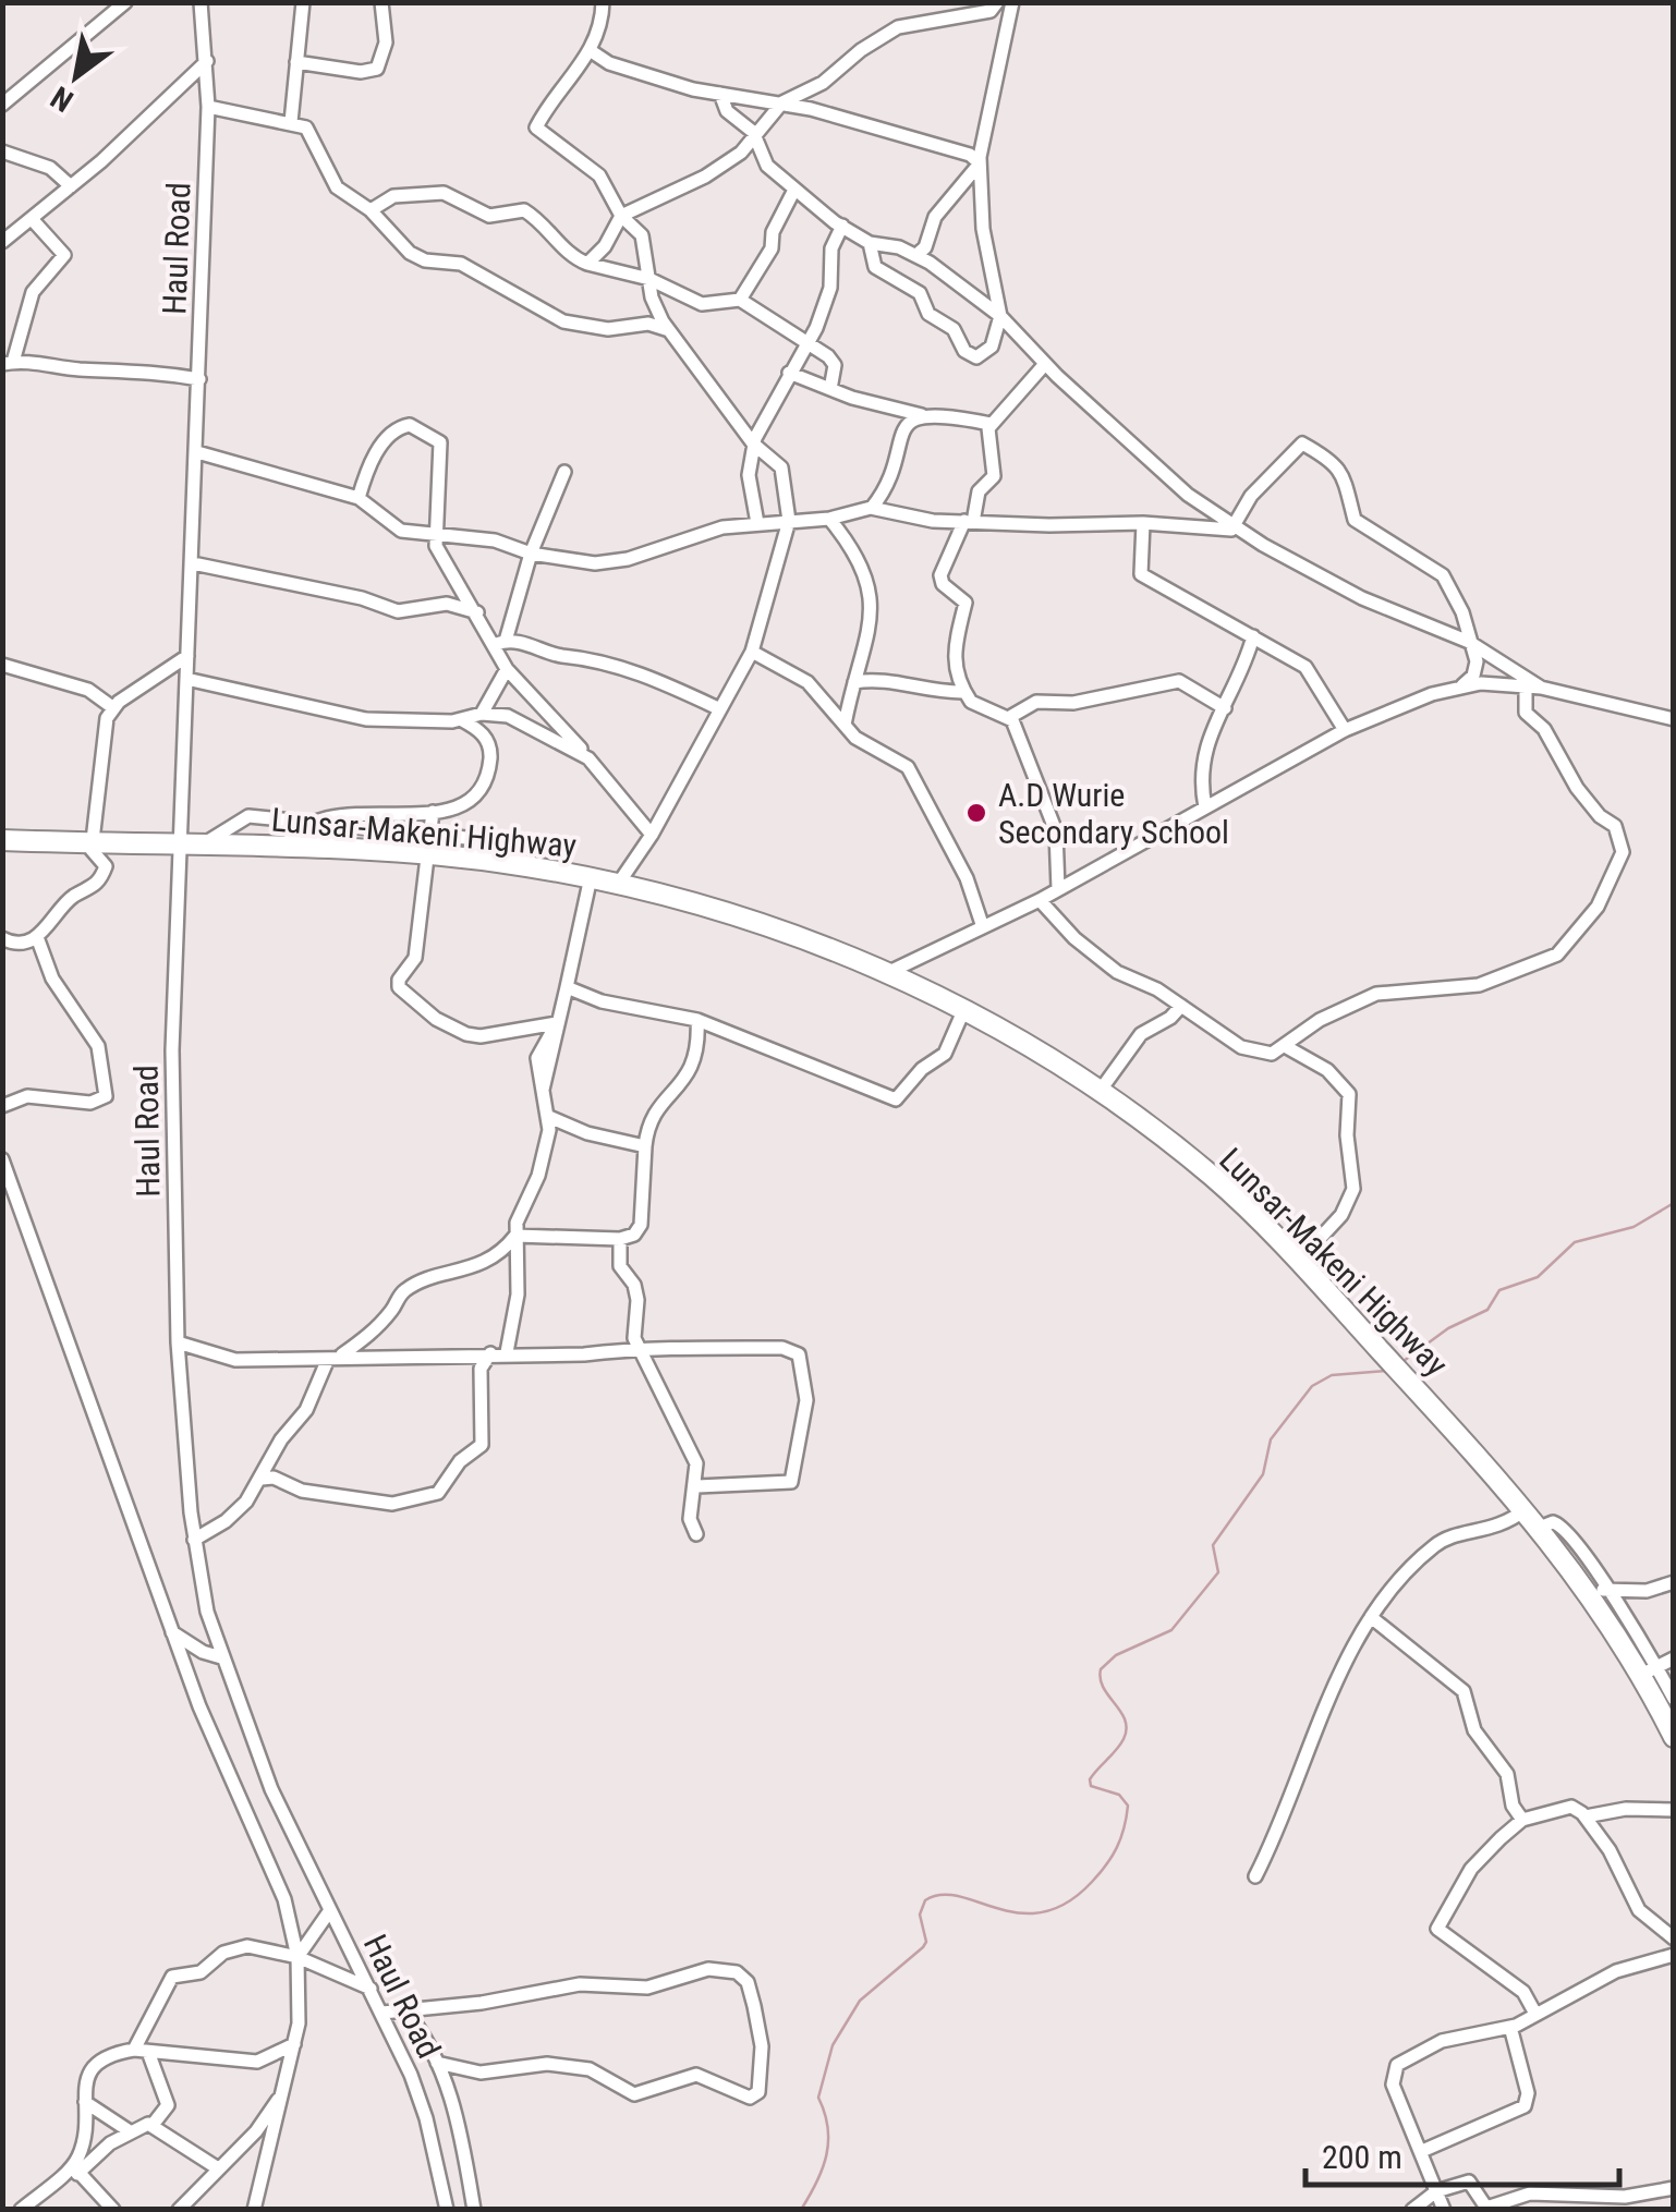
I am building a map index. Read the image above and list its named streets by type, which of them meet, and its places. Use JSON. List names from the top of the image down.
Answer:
{
  "streets": {
    "main road": ["Lunsar-Makeni Highway"],
    "street": ["Haul Road"]
  },
  "crossings": [
    ["Haul Road", "Lunsar-Makeni Highway"]
  ],
  "places": ["A.D Wurie Secondary School"],
  "scale_bar": "200 m",
  "north": "bottom left"
}
